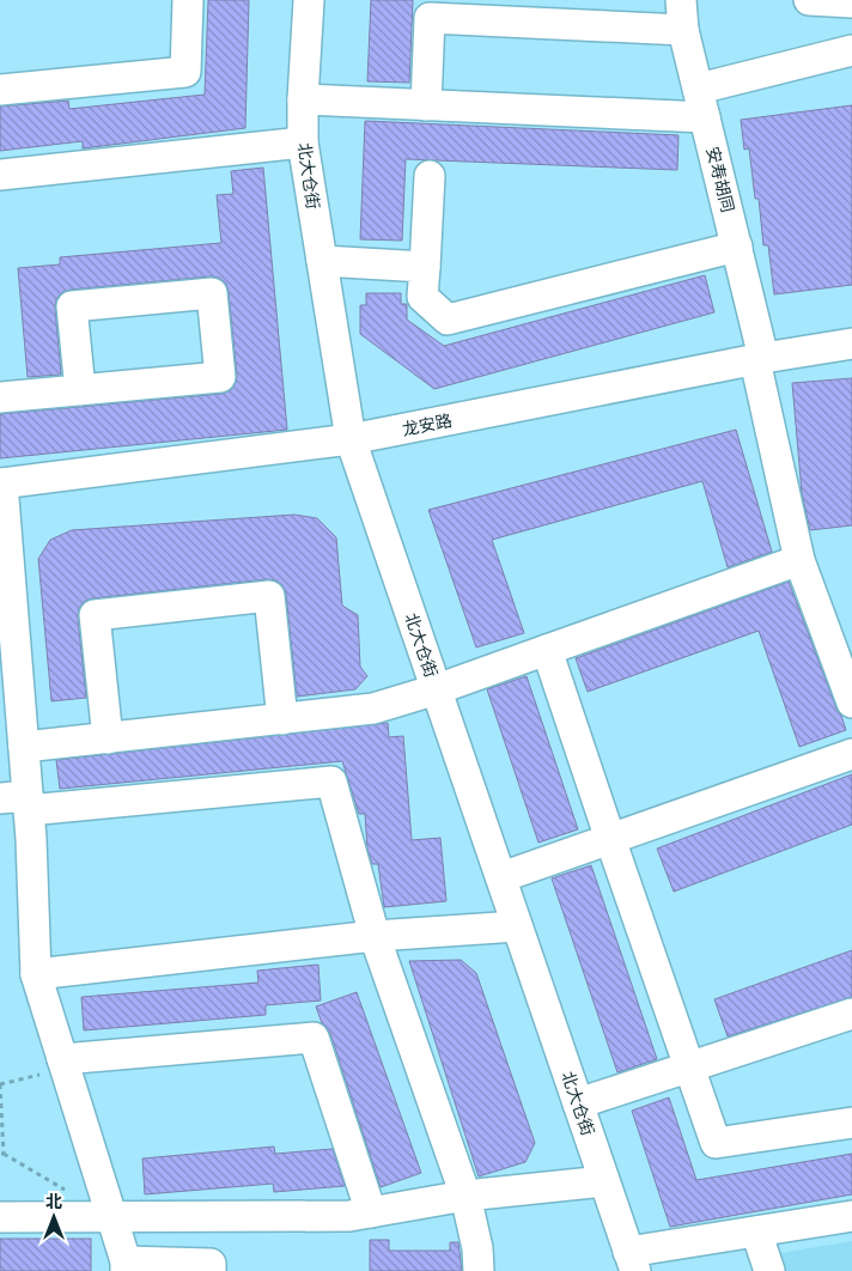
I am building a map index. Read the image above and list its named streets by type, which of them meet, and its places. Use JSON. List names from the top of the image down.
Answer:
{
  "streets": {
    "street": ["北大仓街", "安寿胡同", "龙安路"]
  },
  "crossings": [
    ["北大仓街", "龙安路"],
    ["安寿胡同", "龙安路"]
  ],
  "north": "top"
}
